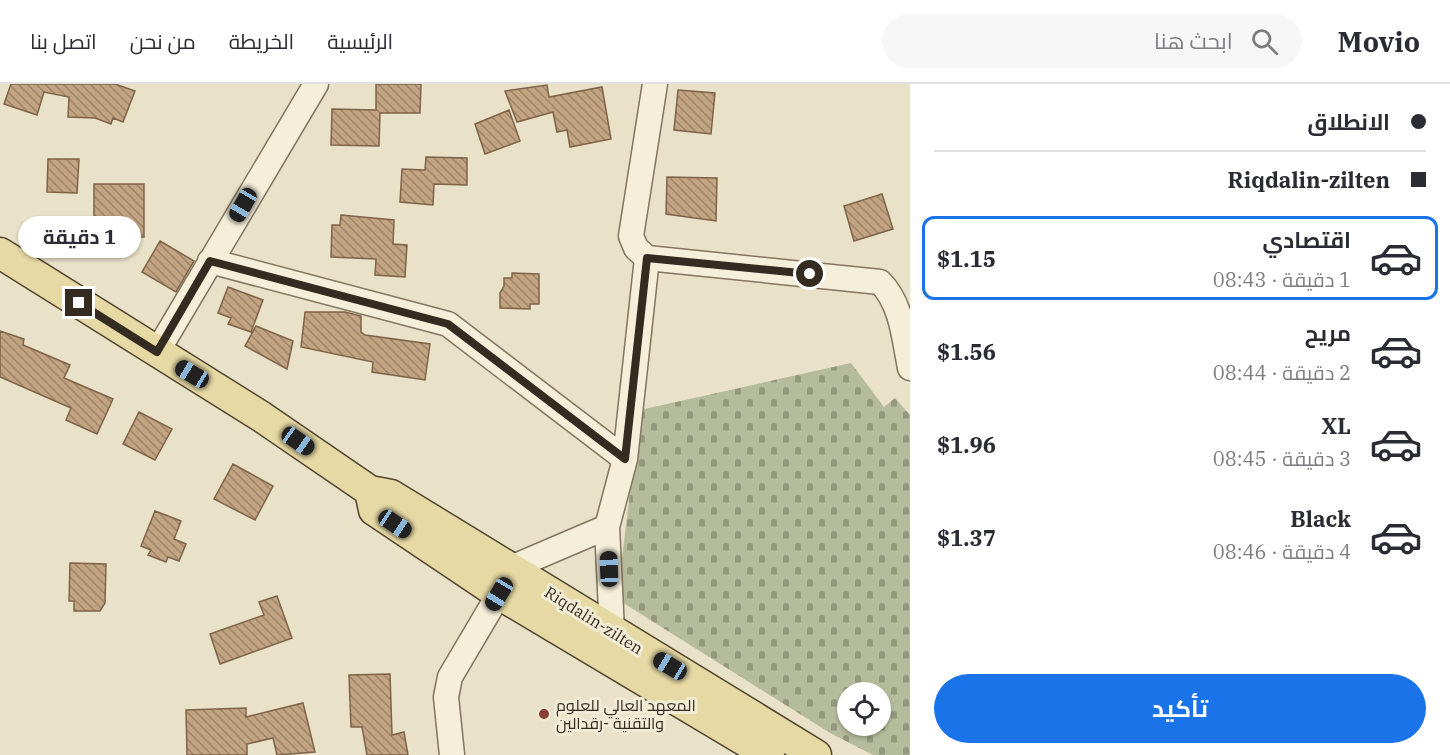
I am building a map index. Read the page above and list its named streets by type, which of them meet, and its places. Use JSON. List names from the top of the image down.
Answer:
{
  "streets": {
    "main road": ["Riqdalin-zilten"]
  },
  "places": ["المعهد العالي للعلوم والتقنية -رقدالين"],
  "page": {
    "header": "Movio",
    "search": "ابحث هنا",
    "nav": [
      "الرئيسية",
      "الخريطة",
      "من نحن",
      "اتصل بنا"
    ],
    "banner": ["الانطلاق", "Riqdalin-zilten"],
    "list": [
      {
        "name": "اقتصادي",
        "note": "1 دقيقة · 08:43",
        "value": "$1.15"
      },
      {
        "name": "مريح",
        "note": "2 دقيقة · 08:44",
        "value": "$1.56"
      },
      {
        "name": "XL",
        "note": "3 دقيقة · 08:45",
        "value": "$1.96"
      },
      {
        "name": "Black",
        "note": "4 دقيقة · 08:46",
        "value": "$1.37"
      }
    ],
    "bubble": "1 دقيقة",
    "buttons": "تأكيد"
  }
}
